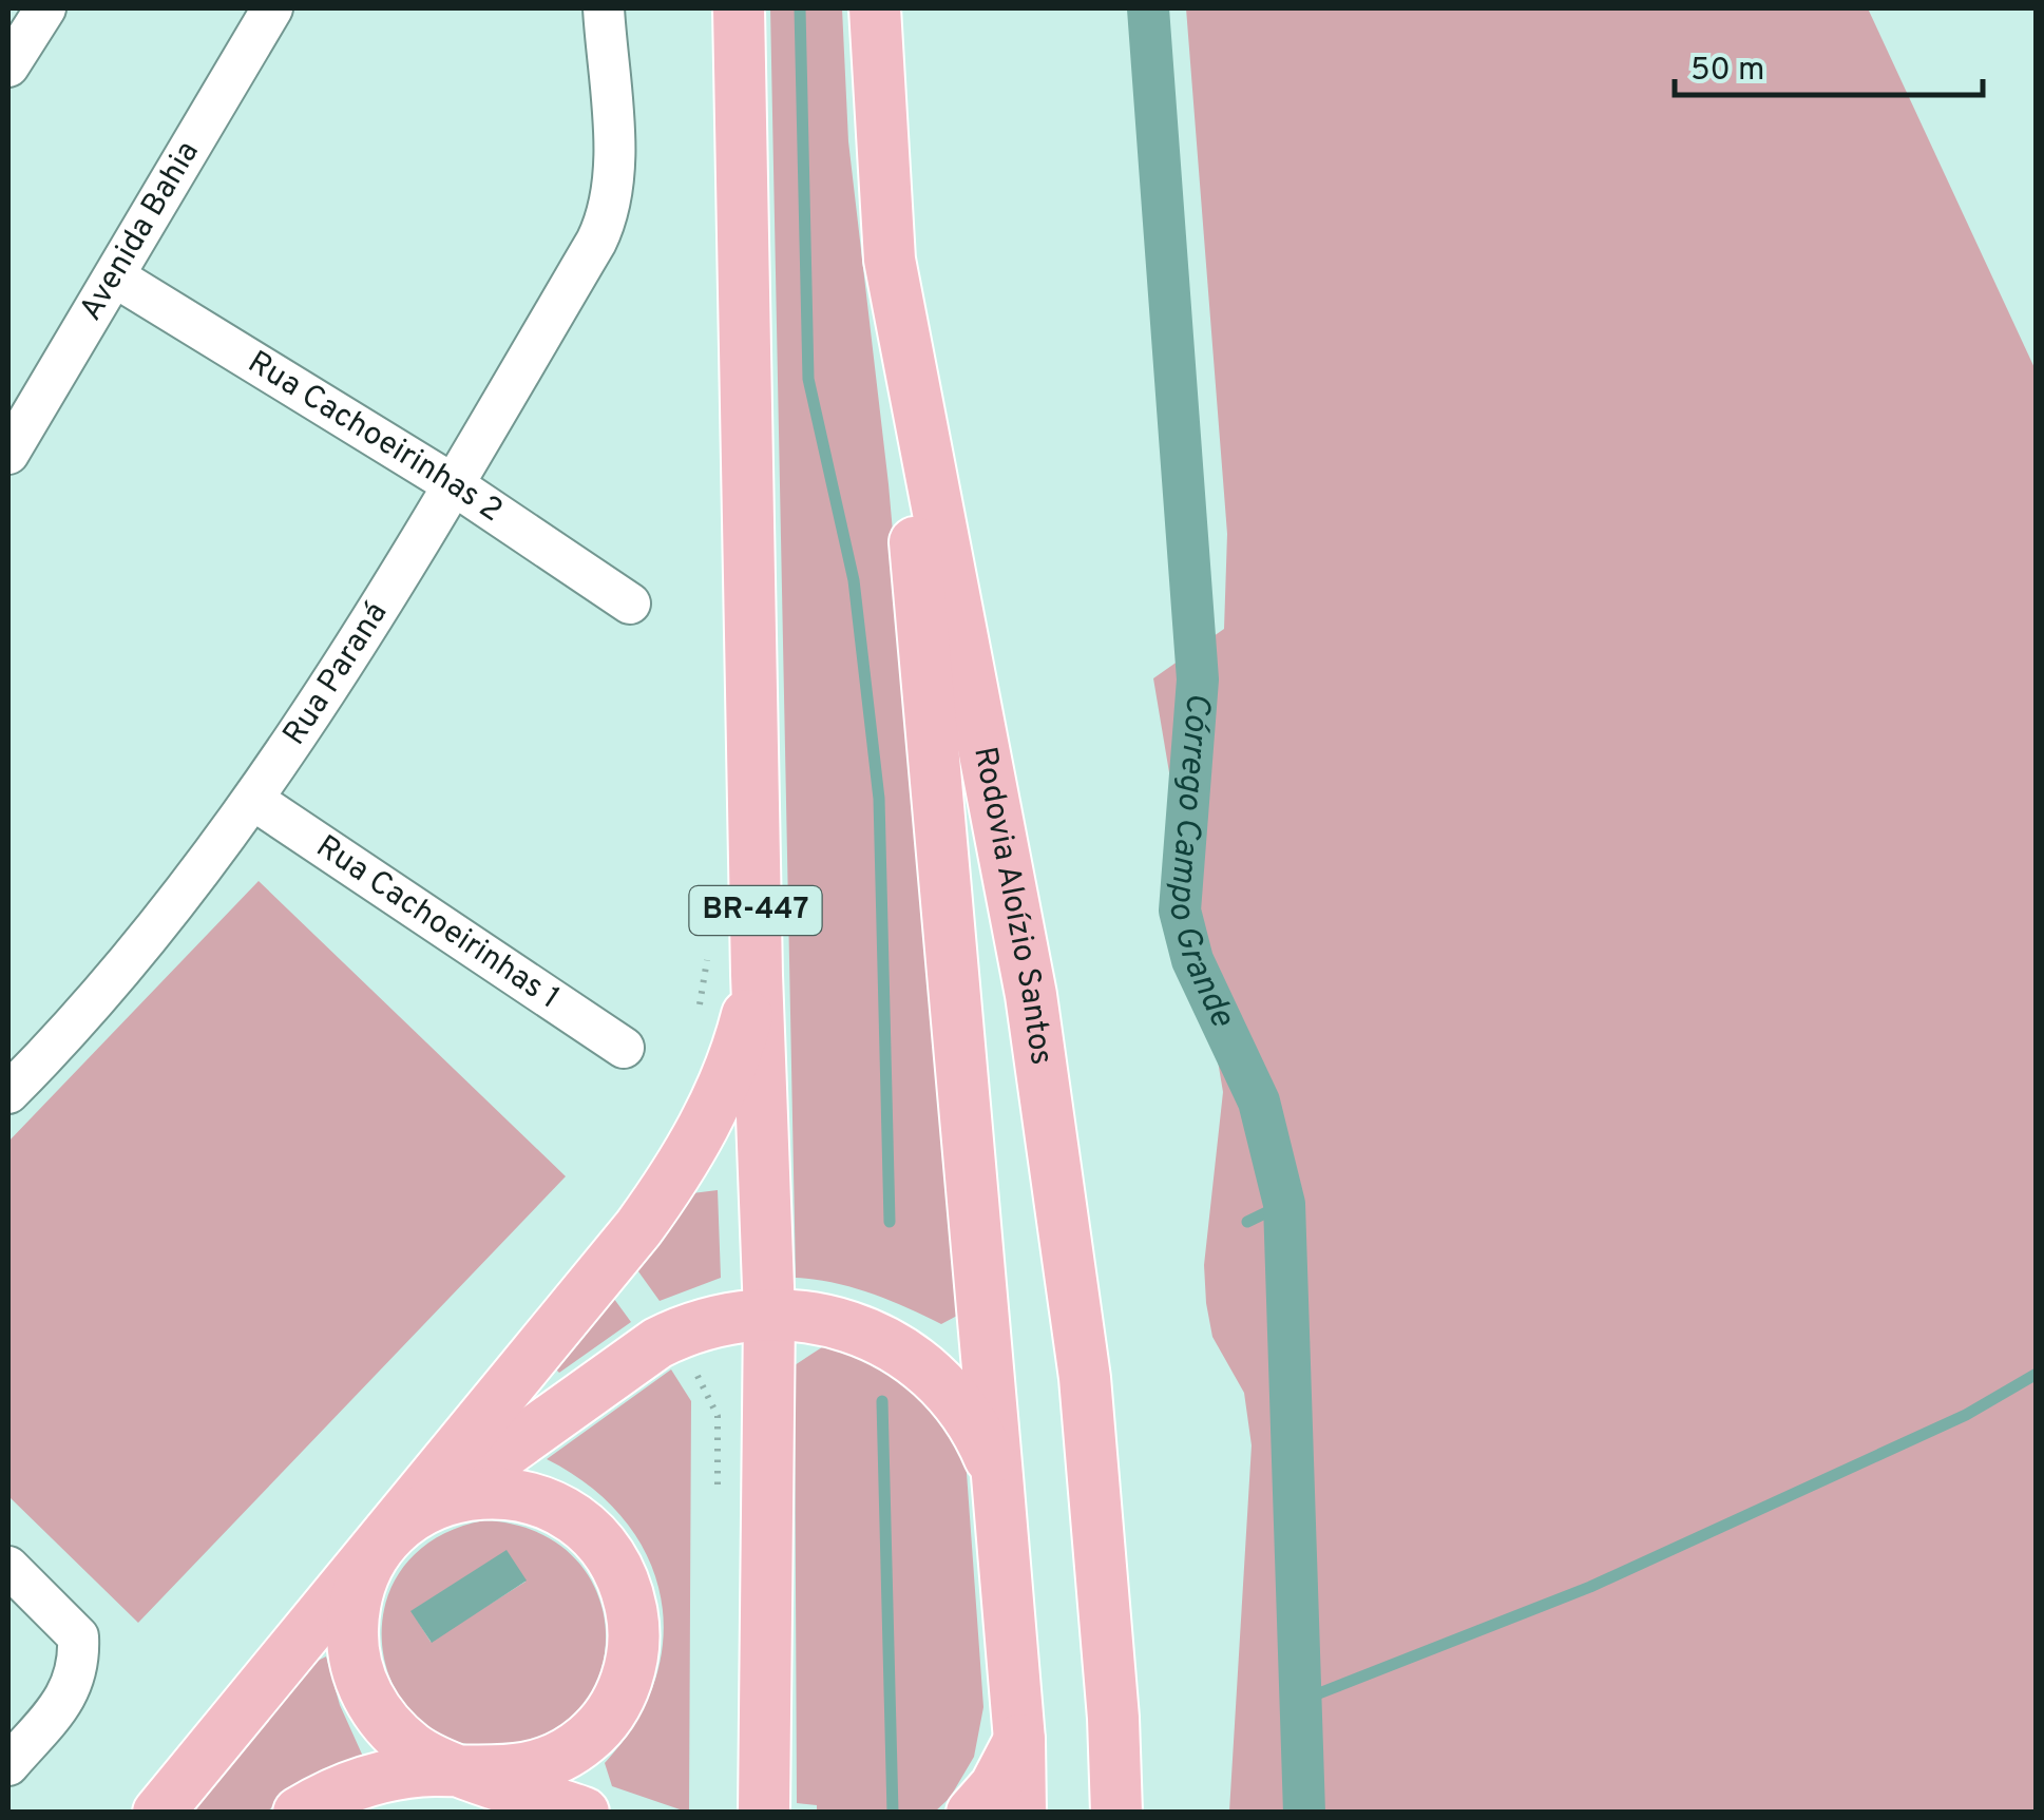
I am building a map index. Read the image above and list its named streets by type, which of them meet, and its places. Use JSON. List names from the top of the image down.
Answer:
{
  "streets": {
    "main road": ["Rodovia Aloízio Santos", "BR-447"],
    "street": [
      "Avenida Bahia",
      "Rua Cachoeirinhas 2",
      "Rua Paraná",
      "Rua Cachoeirinhas 1"
    ]
  },
  "crossings": [
    ["Avenida Bahia", "Rua Cachoeirinhas 2"],
    ["Rua Cachoeirinhas 2", "Rua Paraná"],
    ["Rua Paraná", "Rua Cachoeirinhas 1"]
  ],
  "water": ["Córrego Campo Grande"],
  "scale_bar": "50 m"
}
